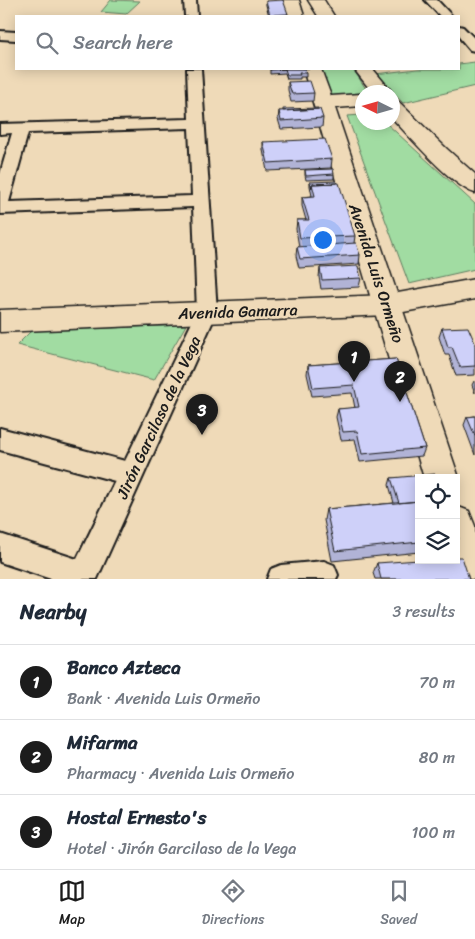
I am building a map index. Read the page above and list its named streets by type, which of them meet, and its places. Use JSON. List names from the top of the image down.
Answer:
{
  "streets": {
    "main road": ["Avenida Luis Ormeño", "Avenida Gamarra"],
    "street": ["Jirón Garcilaso de la Vega"]
  },
  "crossings": [
    ["Avenida Luis Ormeño", "Avenida Gamarra"],
    ["Avenida Gamarra", "Jirón Garcilaso de la Vega"]
  ],
  "north": "left",
  "page": {
    "search": "Search here",
    "pins": ["1", "2", "3"],
    "heading": ["Nearby", "3 results"],
    "list": [
      {
        "mark": "1",
        "name": "Banco Azteca",
        "note": "Bank · Avenida Luis Ormeño",
        "value": "70 m"
      },
      {
        "mark": "2",
        "name": "Mifarma",
        "note": "Pharmacy · Avenida Luis Ormeño",
        "value": "80 m"
      },
      {
        "mark": "3",
        "name": "Hostal Ernesto's",
        "note": "Hotel · Jirón Garcilaso de la Vega",
        "value": "100 m"
      }
    ],
    "nav": ["Map", "Directions", "Saved"]
  }
}
